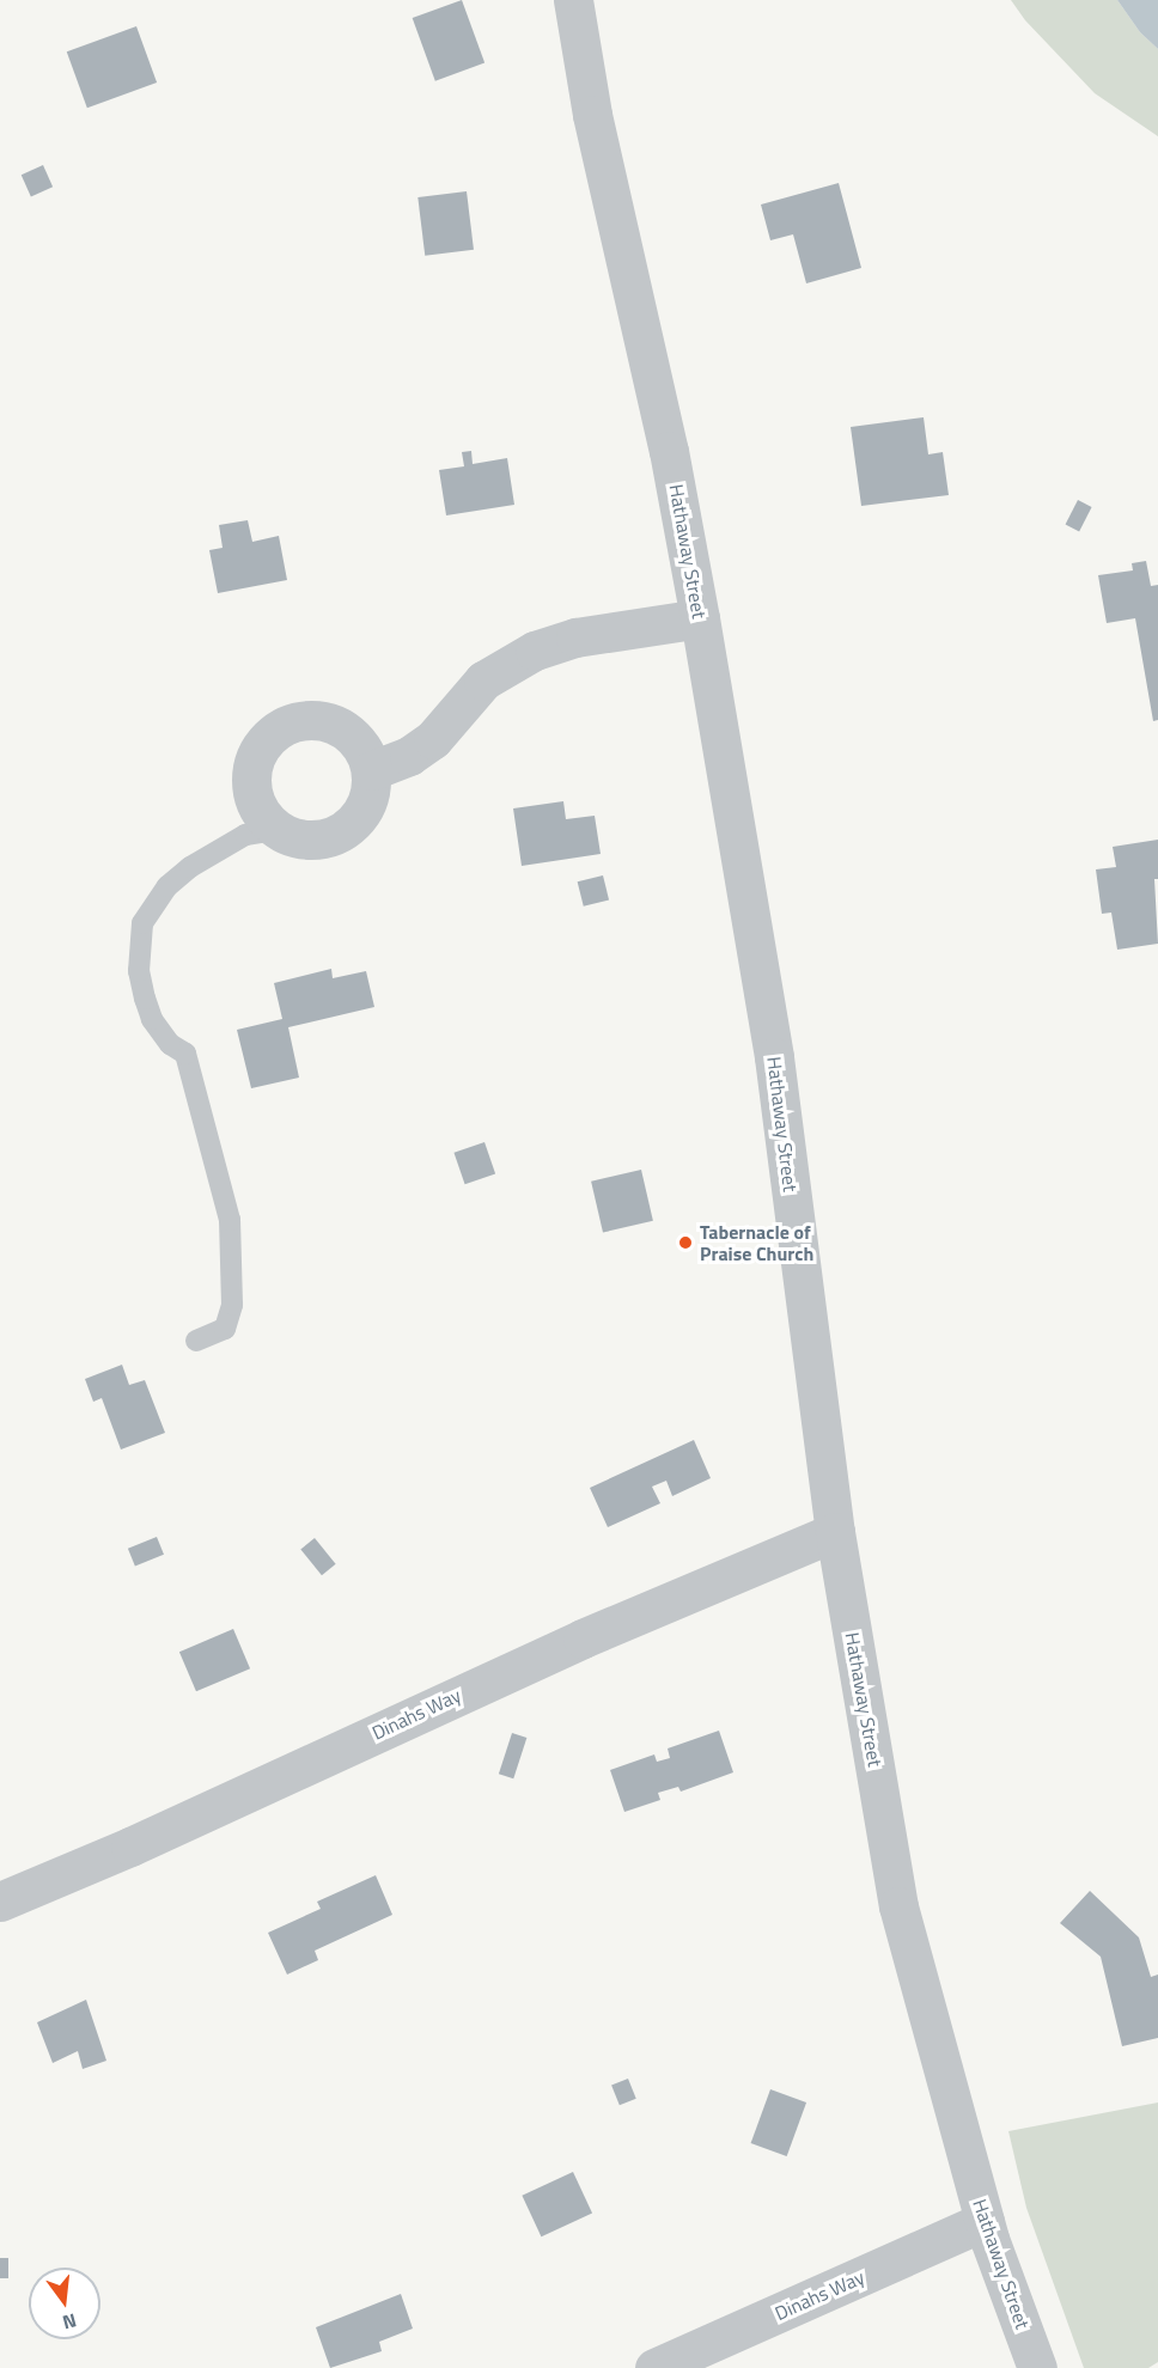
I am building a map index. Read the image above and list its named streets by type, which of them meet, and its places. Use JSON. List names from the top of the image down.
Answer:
{
  "streets": {
    "street": ["Hathaway Street", "Dinahs Way"]
  },
  "crossings": [
    ["Hathaway Street", "Dinahs Way"]
  ],
  "places": ["Tabernacle of Praise Church"],
  "north": "bottom"
}
